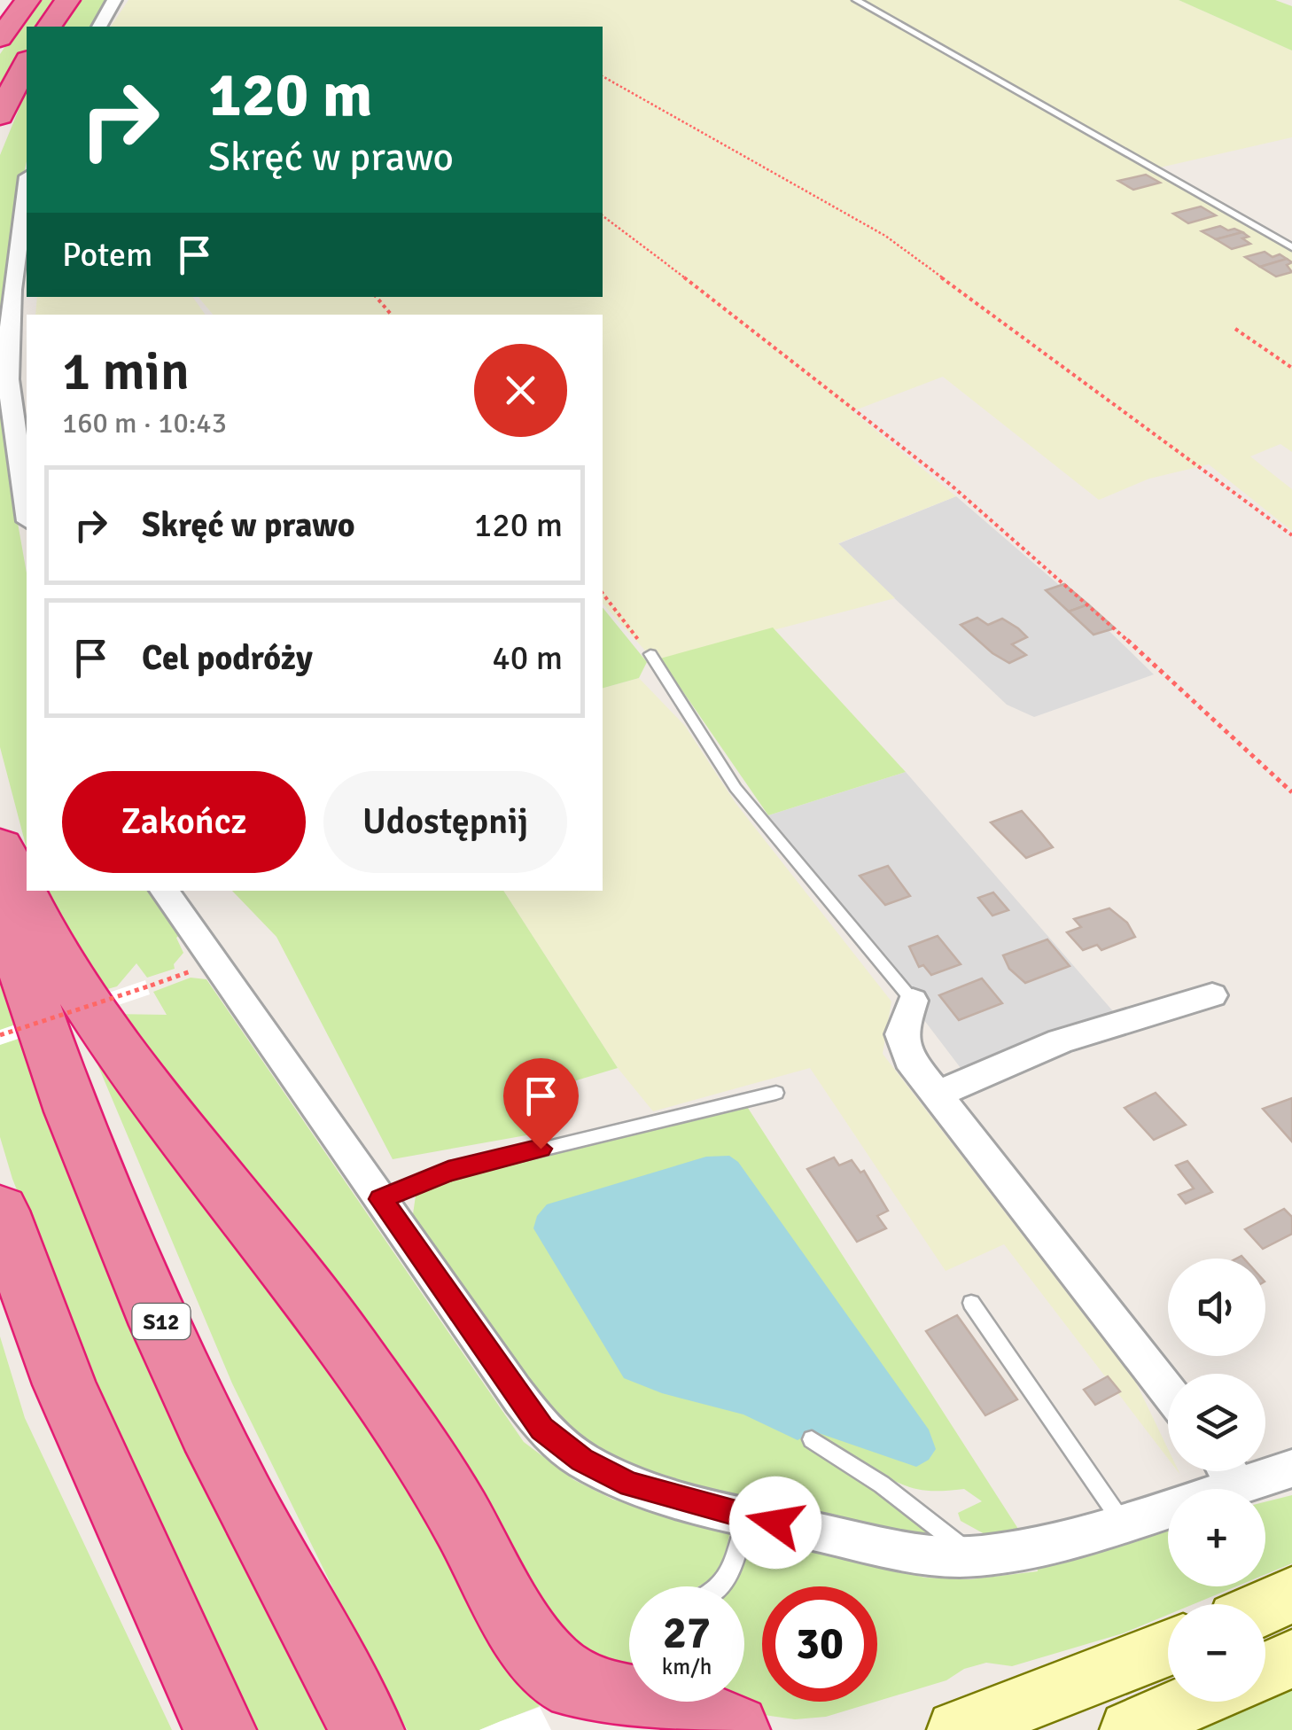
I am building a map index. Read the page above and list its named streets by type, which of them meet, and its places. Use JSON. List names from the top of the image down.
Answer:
{
  "streets": {
    "highway": ["S12"]
  },
  "page": {
    "turn": ["120 m", "Skręć w prawo"],
    "then": "Potem",
    "heading": ["1 min", "160 m · 10:43"],
    "list": [
      {
        "name": "Skręć w prawo",
        "value": "120 m"
      },
      {
        "name": "Cel podróży",
        "value": "40 m"
      }
    ],
    "buttons": ["Zakończ", "Udostępnij"],
    "map_buttons": ["+", "−"],
    "speed": "27 km/h",
    "limit": "30"
  }
}
